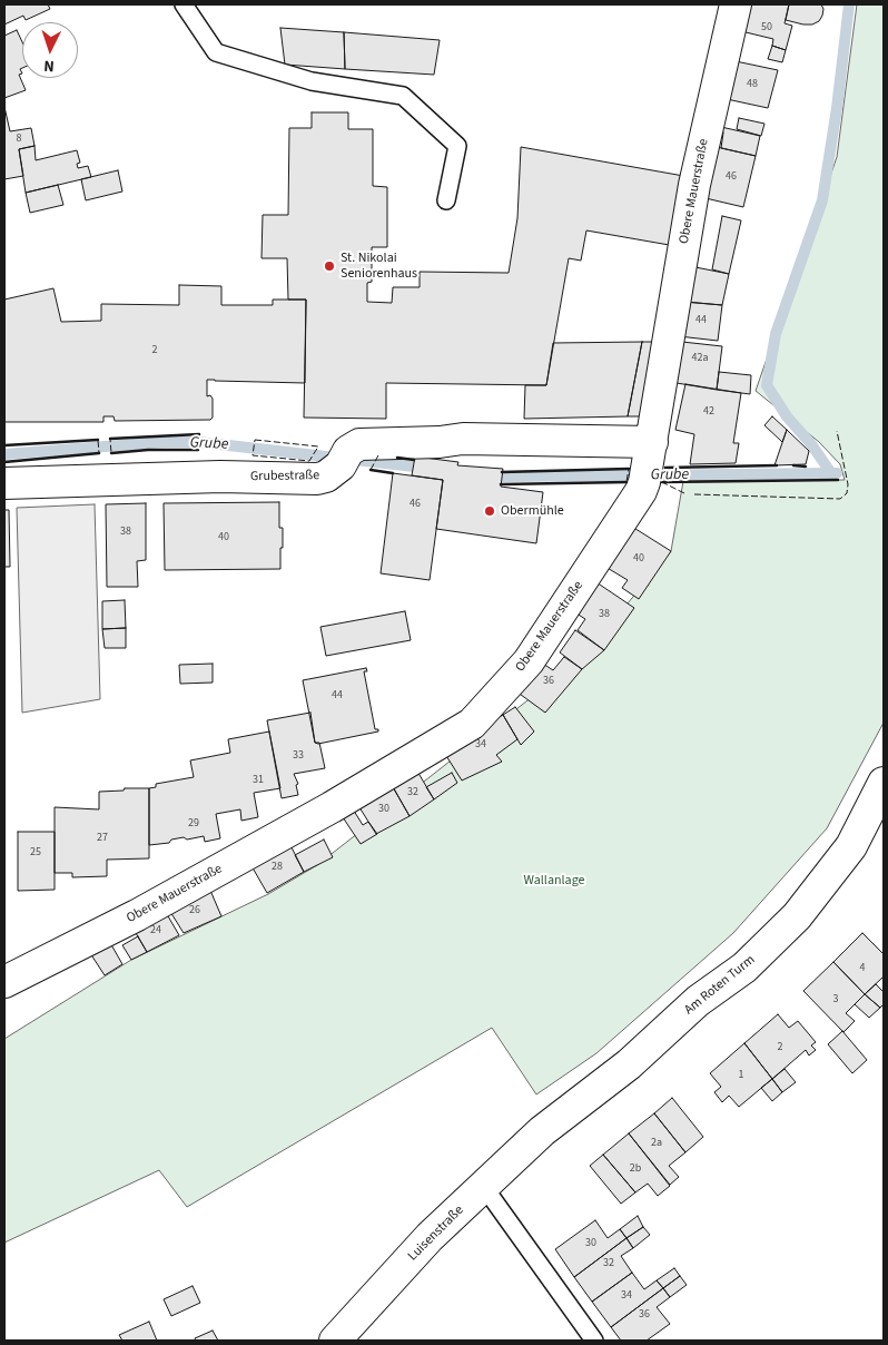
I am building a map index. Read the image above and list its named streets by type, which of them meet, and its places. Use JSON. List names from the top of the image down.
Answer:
{
  "streets": {
    "street": [
      "Obere Mauerstraße",
      "Grubestraße",
      "Am Roten Turm",
      "Luisenstraße"
    ]
  },
  "crossings": [
    ["Obere Mauerstraße", "Grubestraße"],
    ["Am Roten Turm", "Luisenstraße"]
  ],
  "water": ["Grube"],
  "parks": ["Wallanlage"],
  "places": ["St. Nikolai Seniorenhaus", "Obermühle"],
  "house_numbers": [
    "50",
    "48",
    "8",
    "46",
    "44",
    "2",
    "42a",
    "42",
    "46",
    "38",
    "40",
    "40",
    "38",
    "36",
    "44",
    "34",
    "33",
    "31",
    "32",
    "30",
    "29",
    "27",
    "25",
    "28",
    "26",
    "24",
    "4",
    "3",
    "2",
    "1",
    "2a",
    "2b",
    "30",
    "32",
    "34",
    "36"
  ],
  "north": "bottom"
}
